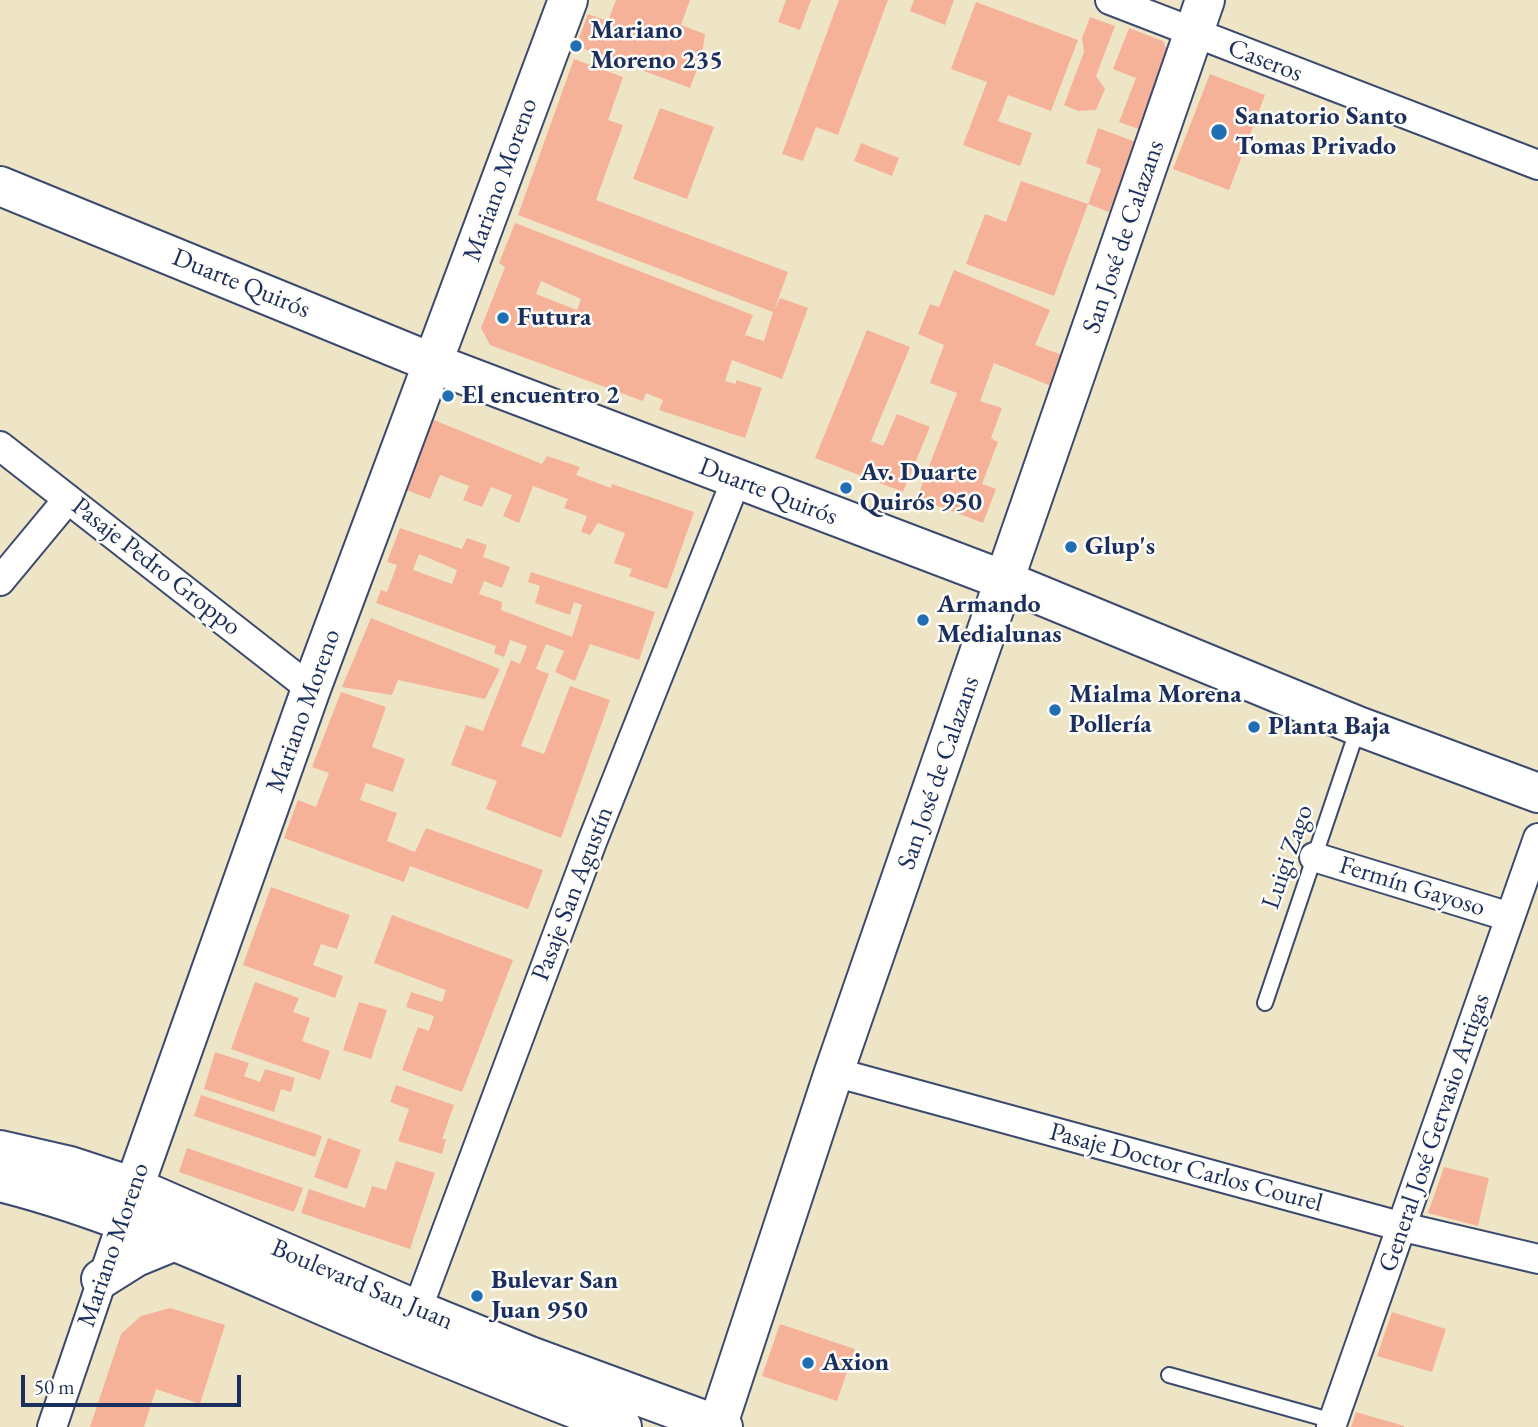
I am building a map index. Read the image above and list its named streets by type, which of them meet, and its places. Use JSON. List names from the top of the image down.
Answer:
{
  "streets": {
    "main road": [
      "Mariano Moreno",
      "San José de Calazans",
      "Duarte Quirós",
      "Boulevard San Juan"
    ],
    "street": [
      "Caseros",
      "Pasaje Pedro Groppo",
      "Fermín Gayoso",
      "Pasaje San Agustín",
      "General José Gervasio Artigas",
      "Pasaje Doctor Carlos Courel"
    ],
    "lane": ["Luigi Zago"]
  },
  "crossings": [
    ["Caseros", "San José de Calazans"],
    ["Mariano Moreno", "Duarte Quirós"],
    ["Mariano Moreno", "Pasaje Pedro Groppo"],
    ["Mariano Moreno", "Boulevard San Juan"],
    ["San José de Calazans", "Duarte Quirós"],
    ["San José de Calazans", "Pasaje Doctor Carlos Courel"],
    ["San José de Calazans", "Boulevard San Juan"],
    ["Duarte Quirós", "Luigi Zago"],
    ["Duarte Quirós", "Pasaje San Agustín"],
    ["Luigi Zago", "Fermín Gayoso"],
    ["Fermín Gayoso", "General José Gervasio Artigas"],
    ["Pasaje San Agustín", "Boulevard San Juan"],
    ["General José Gervasio Artigas", "Pasaje Doctor Carlos Courel"]
  ],
  "places": [
    "Mariano Moreno 235",
    "Sanatorio Santo Tomas Privado",
    "Futura",
    "El encuentro 2",
    "Av. Duarte Quirós 950",
    "Glup's",
    "Armando Medialunas",
    "Mialma Morena Pollería",
    "Planta Baja",
    "Bulevar San Juan 950",
    "Axion"
  ],
  "scale_bar": "50 m"
}
